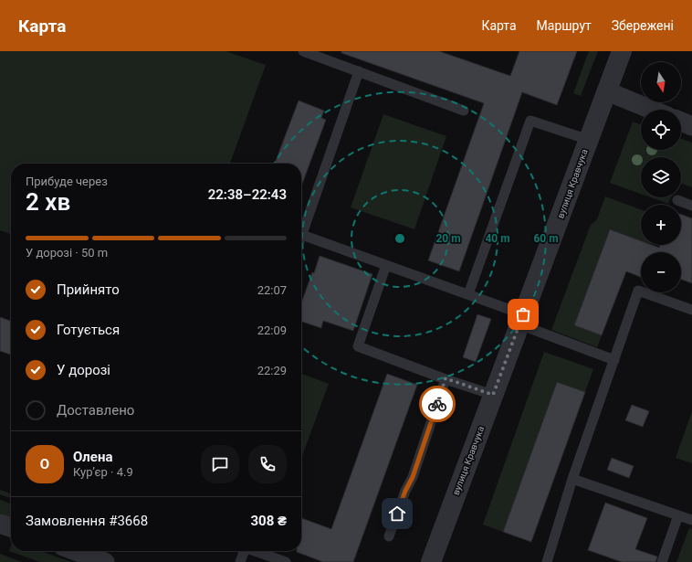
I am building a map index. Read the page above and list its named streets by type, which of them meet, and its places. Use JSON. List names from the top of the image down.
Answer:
{
  "streets": {
    "street": ["вулиця Кравчука"]
  },
  "north": "bottom",
  "page": {
    "header": "Карта",
    "nav": ["Карта", "Маршрут", "Збережені"],
    "map_buttons": ["+", "−"],
    "heading": ["2 хв", "Прибуде через", "22:38–22:43"],
    "panel": [
      "Олена",
      "Кур’єр · 4.9",
      "Замовлення #3668",
      "308 ₴"
    ],
    "bar": "У дорозі · 50 m",
    "list": [
      ["Прийнято", "22:07"],
      ["Готується", "22:09"],
      ["У дорозі", "22:29"],
      "Доставлено"
    ],
    "round": "О"
  },
  "rings": ["20 m", "40 m", "60 m"]
}
